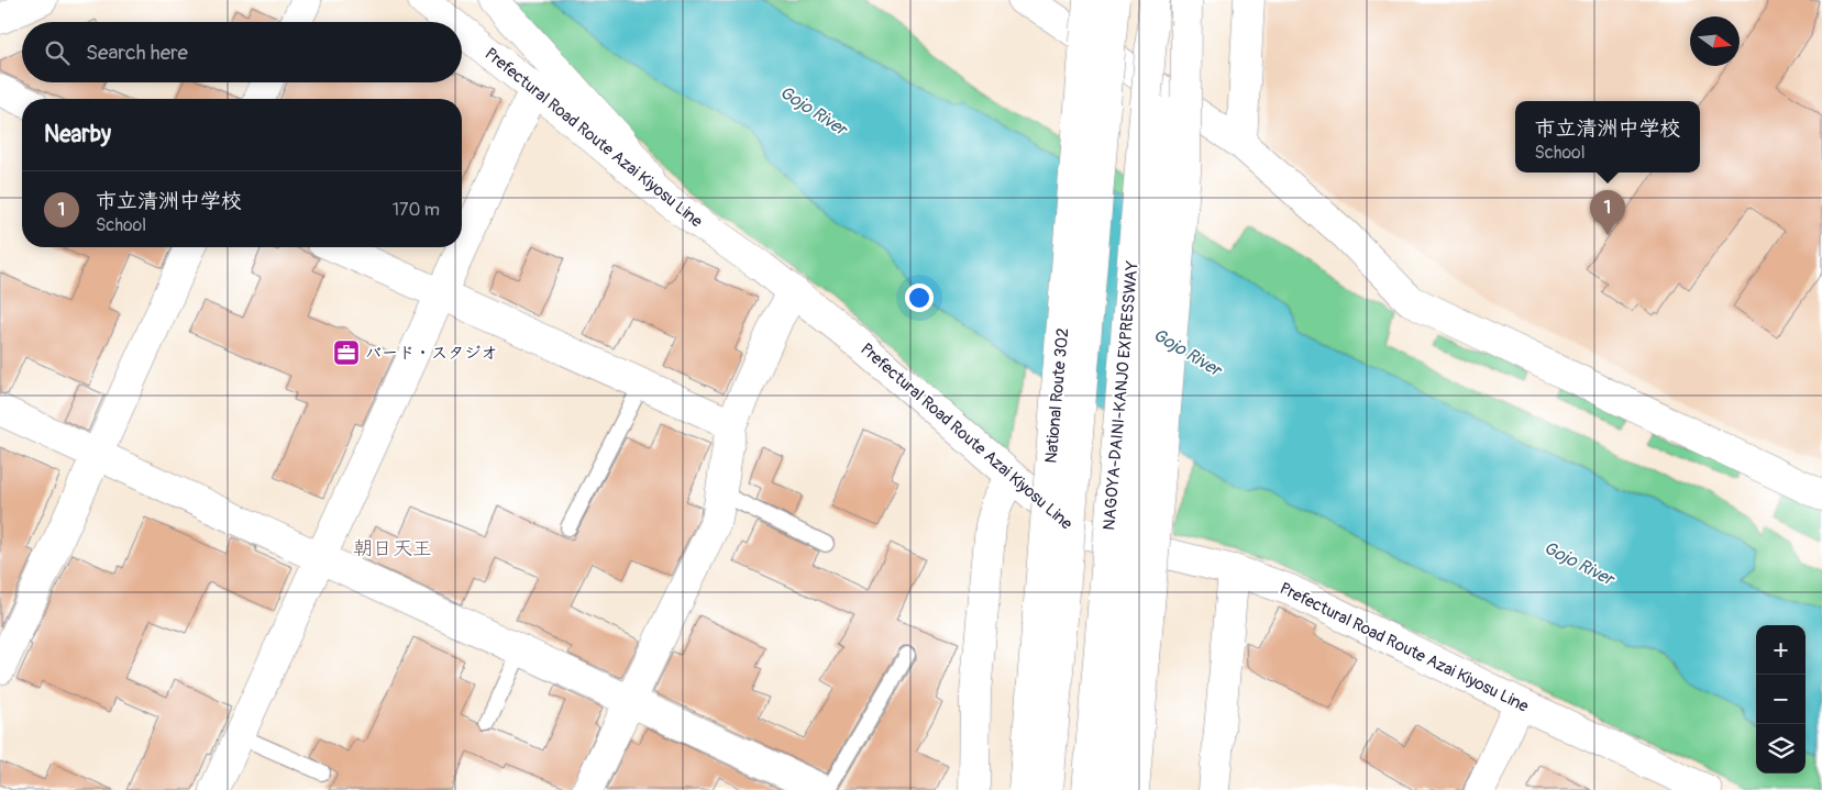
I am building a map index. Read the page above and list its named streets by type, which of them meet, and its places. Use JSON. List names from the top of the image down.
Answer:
{
  "streets": {
    "main road": ["Prefectural Road Route Azai Kiyosu Line", "National Route 302", "NAGOYA-DAINI-KANJO EXPRESSWAY"]
  },
  "districts": ["朝日天王"],
  "water": ["Gojo River"],
  "places": {
    "office": ["バード・スタジオ"]
  },
  "north": "right",
  "page": {
    "search": "Search here",
    "heading": "Nearby",
    "popup": ["市立清洲中学校", "School"],
    "list": [
      {
        "mark": "1",
        "name": "市立清洲中学校",
        "note": "School",
        "value": "170 m"
      }
    ],
    "pins": "1",
    "map_buttons": ["+", "−"]
  }
}
